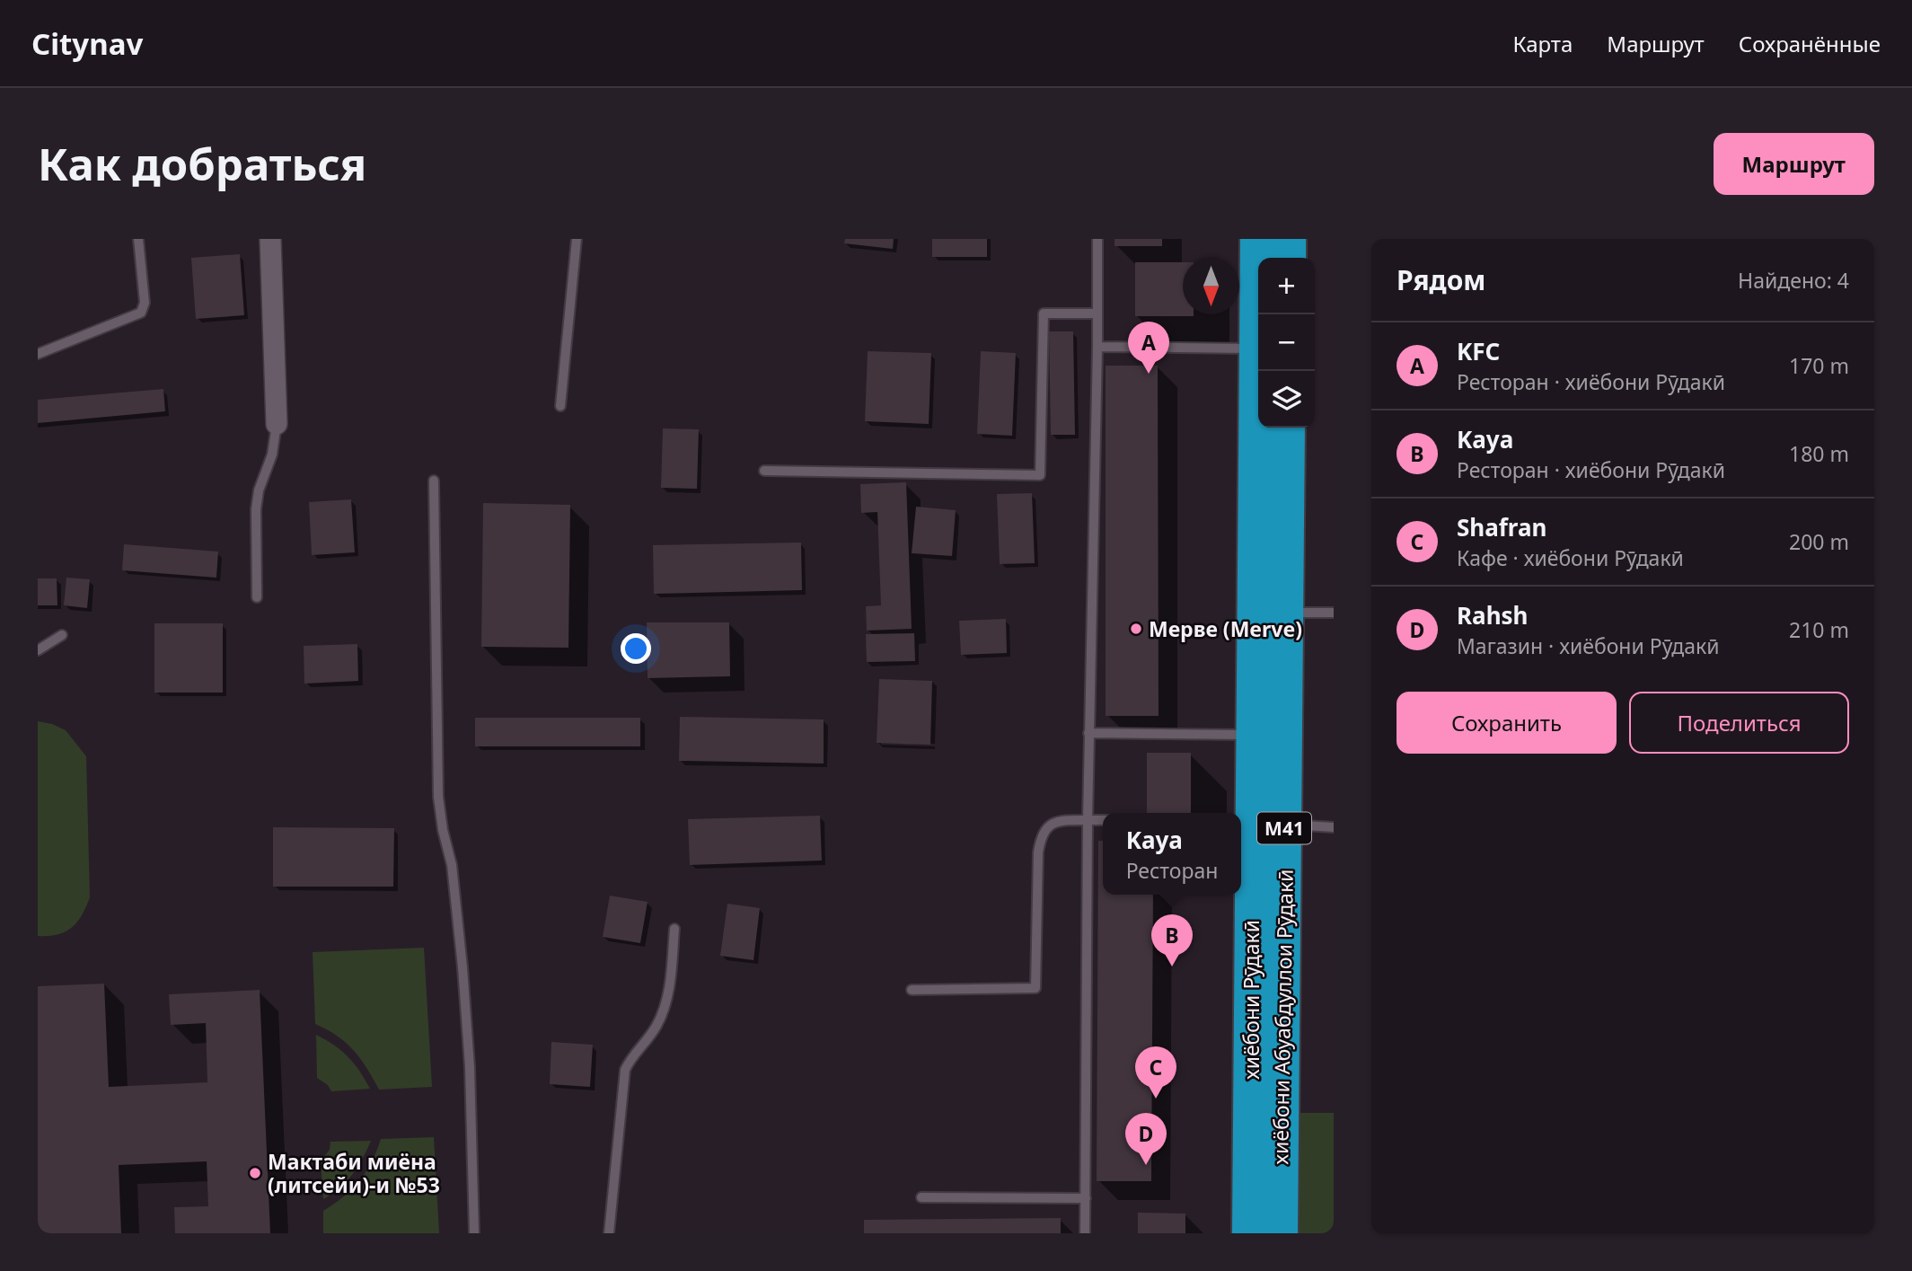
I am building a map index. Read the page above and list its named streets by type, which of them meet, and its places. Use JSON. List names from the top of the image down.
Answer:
{
  "streets": {
    "highway": ["M41", "хиёбони Рӯдакӣ", "хиёбони Абуабдуллои Рӯдакӣ"]
  },
  "crossings": [
    ["хиёбони Рӯдакӣ", "хиёбони Абуабдуллои Рӯдакӣ"]
  ],
  "places": ["Mерве (Merve)", "Мактаби миёна (литсейи)-и №53"],
  "north": "bottom",
  "page": {
    "header": "Citynav",
    "nav": ["Карта", "Маршрут", "Сохранённые"],
    "buttons": [
      "Маршрут",
      ["Сохранить", "Поделиться"]
    ],
    "title": "Как добраться",
    "heading": ["Рядом", "Найдено: 4"],
    "map_buttons": ["+", "−"],
    "list": [
      {
        "mark": "A",
        "name": "KFC",
        "note": "Ресторан · хиёбони Рӯдакӣ",
        "value": "170 m"
      },
      {
        "mark": "B",
        "name": "Kaya",
        "note": "Ресторан · хиёбони Рӯдакӣ",
        "value": "180 m"
      },
      {
        "mark": "C",
        "name": "Shafran",
        "note": "Кафе · хиёбони Рӯдакӣ",
        "value": "200 m"
      },
      {
        "mark": "D",
        "name": "Rahsh",
        "note": "Магазин · хиёбони Рӯдакӣ",
        "value": "210 m"
      }
    ],
    "pins": [
      "A",
      "B",
      "C",
      "D"
    ],
    "popup": ["Kaya", "Ресторан"]
  }
}
